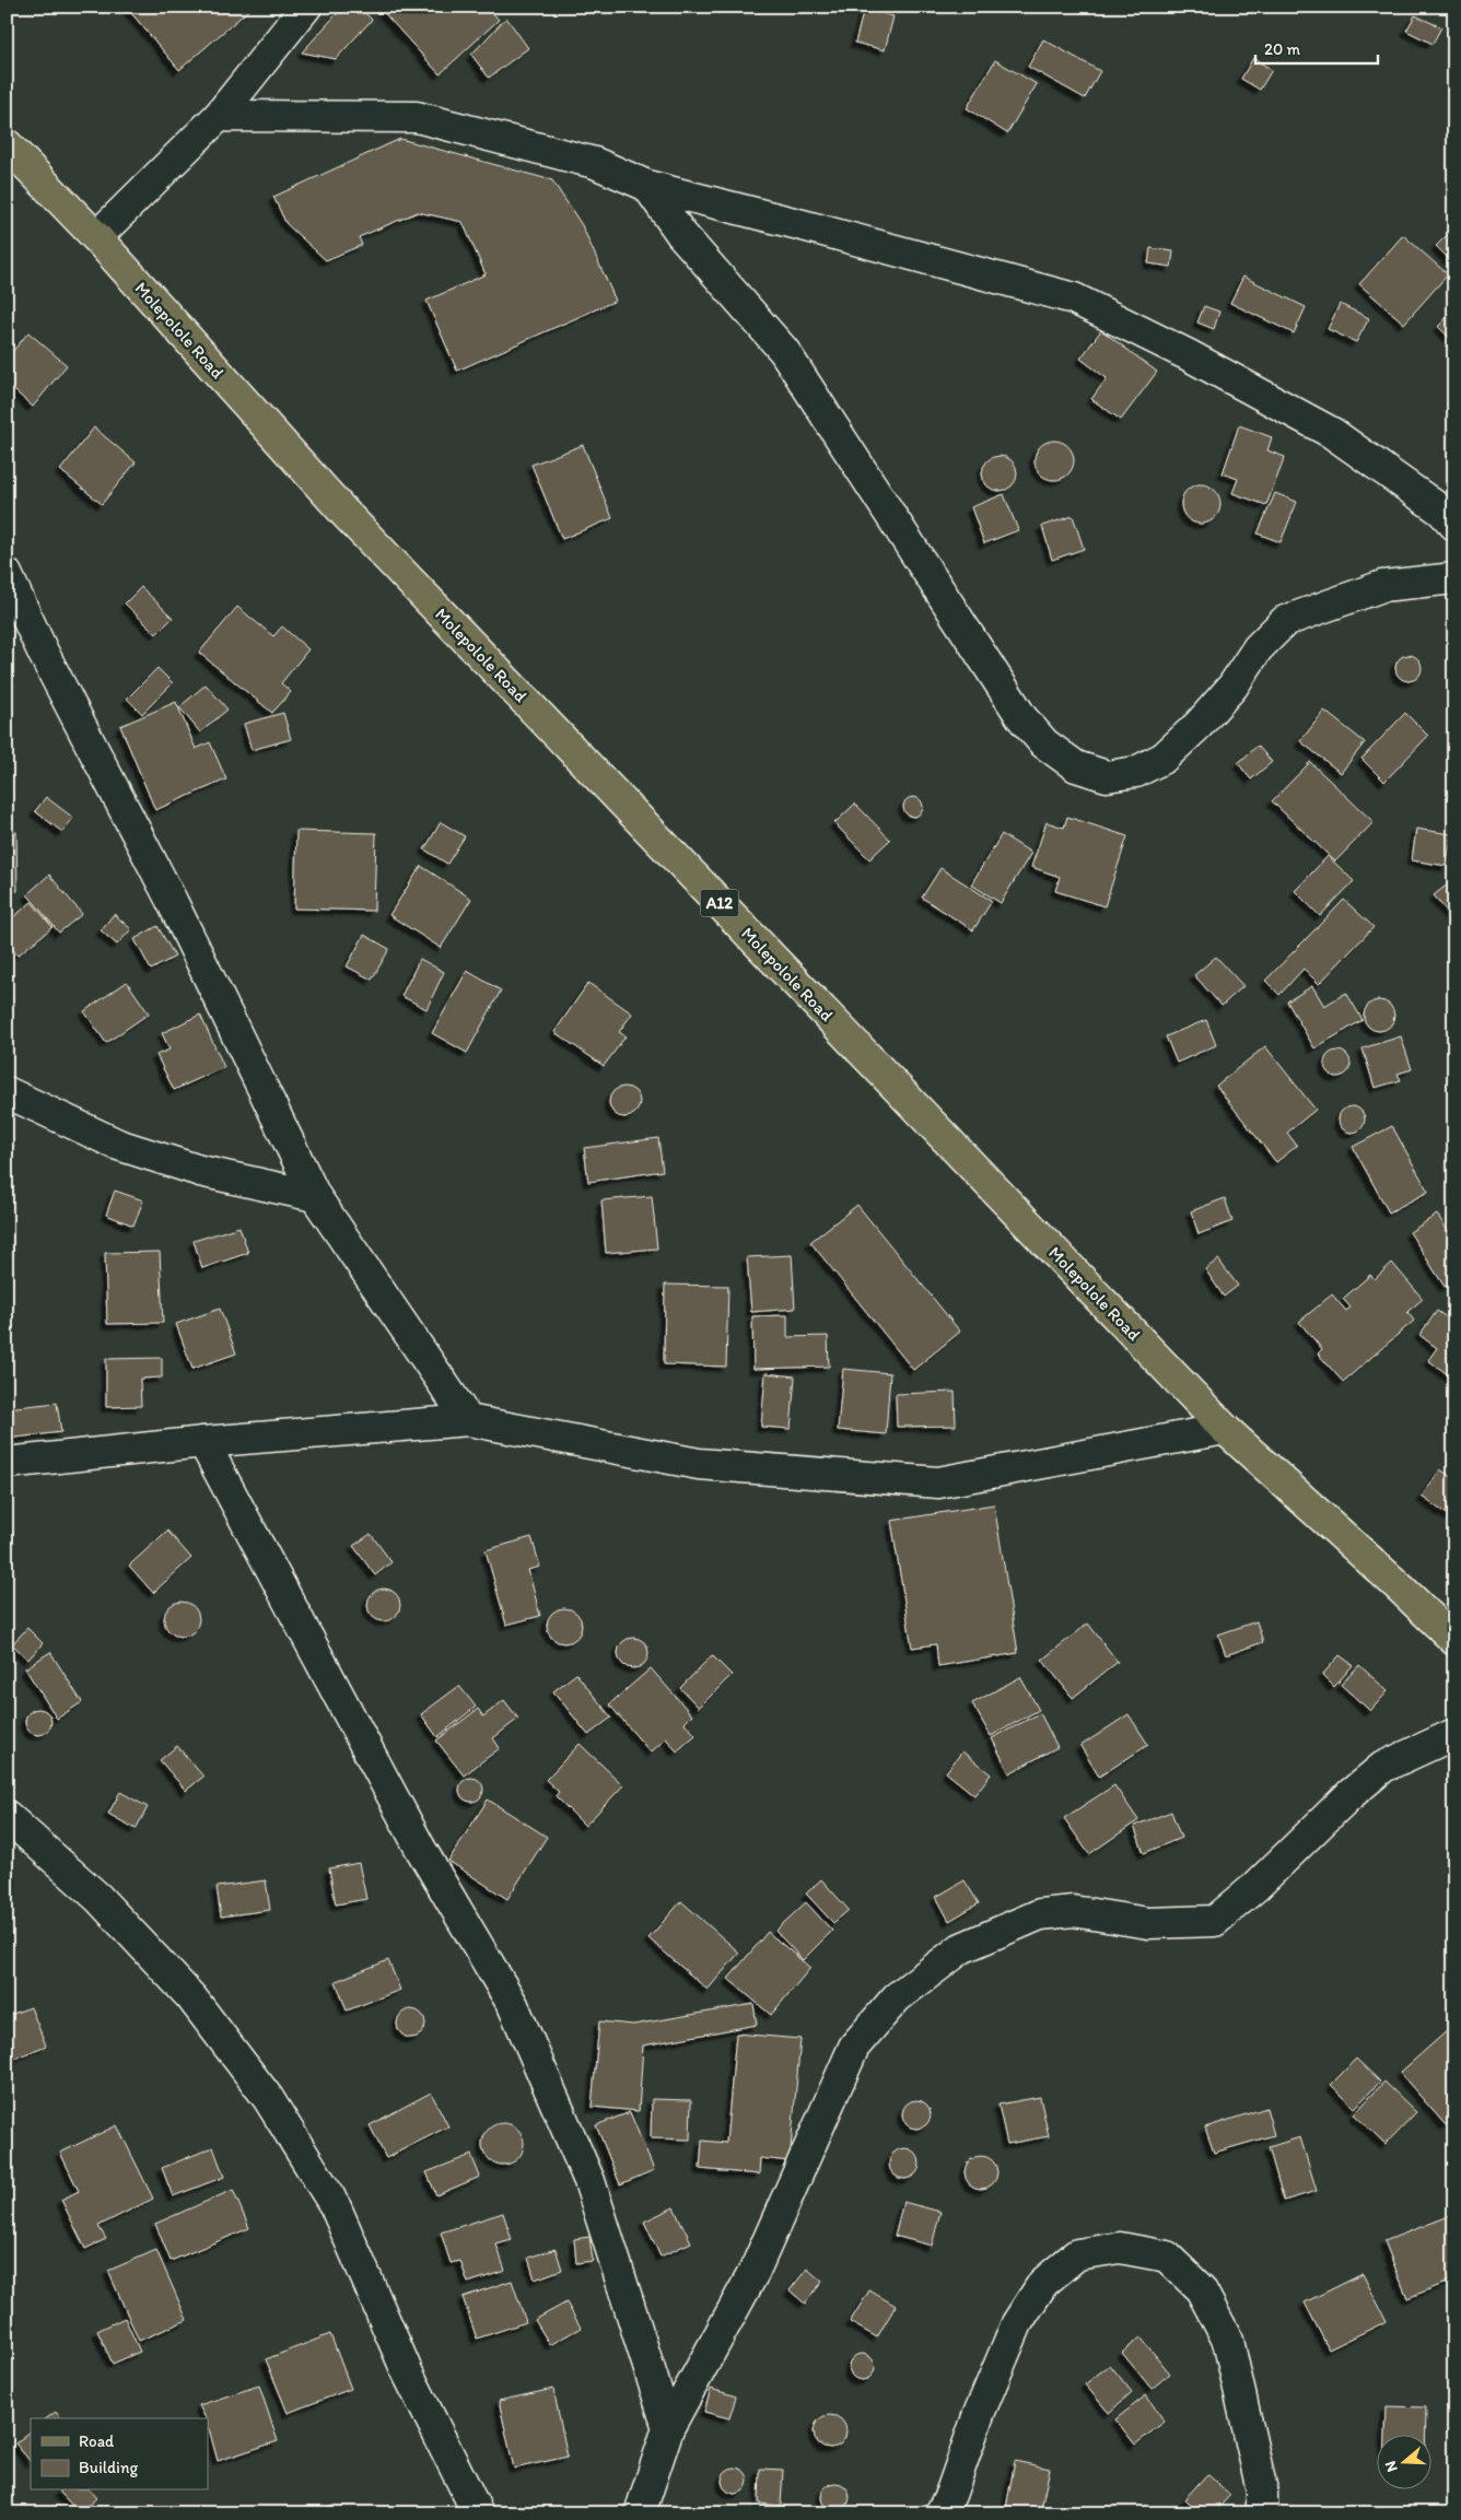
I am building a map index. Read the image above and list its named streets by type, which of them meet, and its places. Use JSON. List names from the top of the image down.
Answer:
{
  "streets": {
    "main road": ["Molepolole Road", "A12"]
  },
  "legend": ["Road", "Building"],
  "scale_bar": "20 m",
  "north": "left"
}
